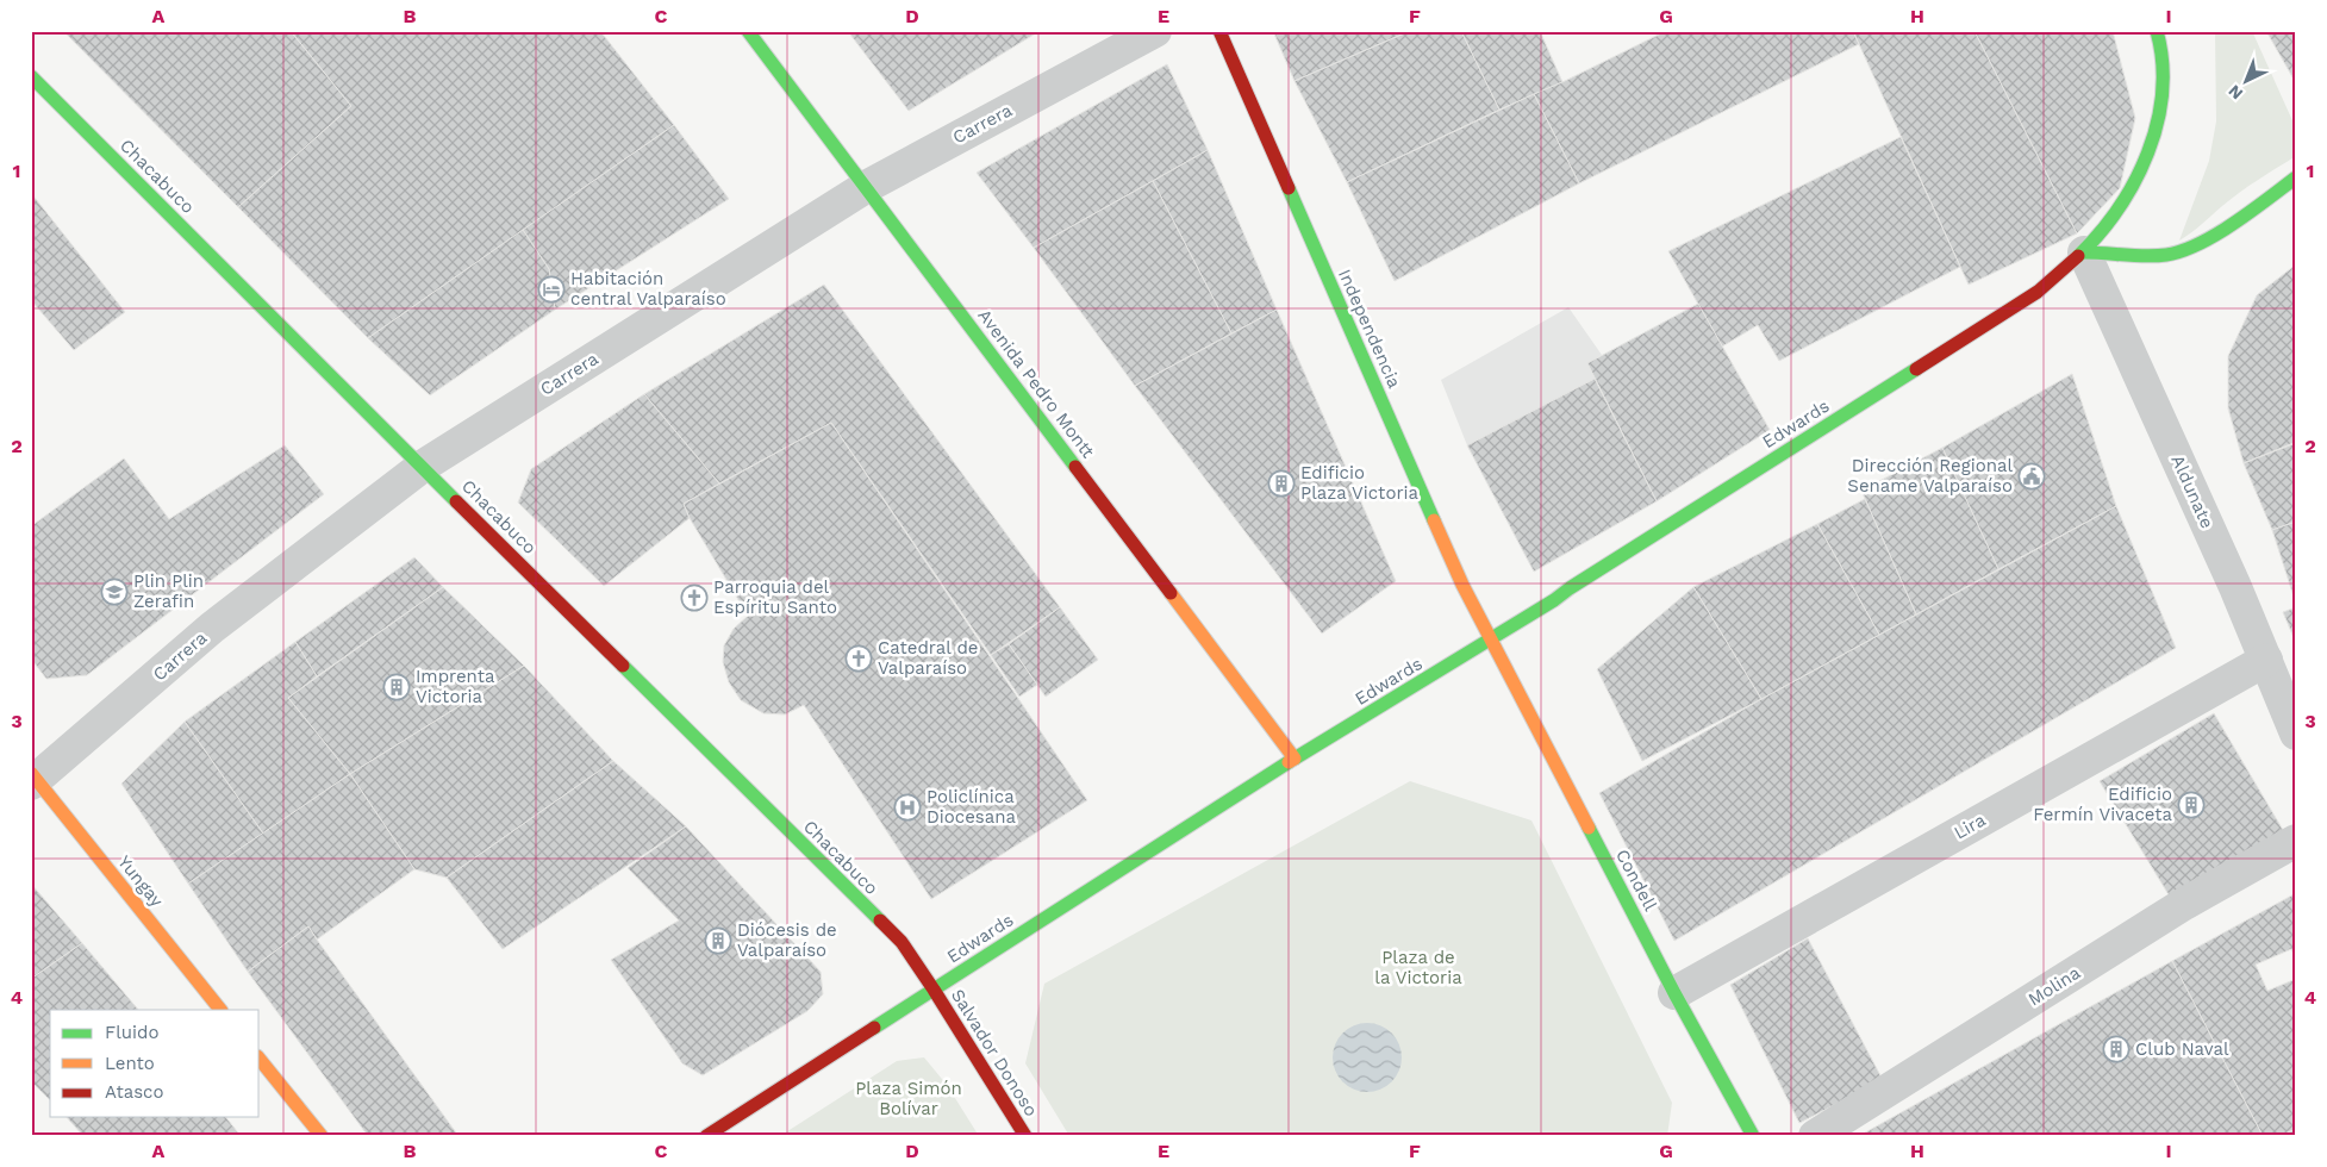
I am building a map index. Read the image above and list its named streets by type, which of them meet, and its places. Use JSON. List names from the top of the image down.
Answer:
{
  "streets": {
    "main road": [
      "Chacabuco",
      "Independencia",
      "Avenida Pedro Montt",
      "Edwards",
      "Condell",
      "Yungay",
      "Salvador Donoso"
    ],
    "street": [
      "Carrera",
      "Aldunate",
      "Lira",
      "Molina"
    ]
  },
  "crossings": [
    ["Carrera", "Chacabuco"],
    ["Carrera", "Avenida Pedro Montt"],
    ["Carrera", "Yungay"],
    ["Chacabuco", "Edwards"],
    ["Chacabuco", "Salvador Donoso"],
    ["Independencia", "Edwards"],
    ["Independencia", "Condell"],
    ["Avenida Pedro Montt", "Edwards"],
    ["Edwards", "Aldunate"],
    ["Edwards", "Condell"],
    ["Edwards", "Salvador Donoso"],
    ["Aldunate", "Lira"],
    ["Lira", "Condell"]
  ],
  "parks": ["Plaza de la Victoria", "Plaza Simón Bolívar"],
  "places": {
    "hotel": ["Habitación central Valparaíso"],
    "public building": ["Dirección Regional Sename Valparaíso"],
    "building": [
      "Edificio Plaza Victoria",
      "Imprenta Victoria",
      "Edificio Fermín Vivaceta",
      "Diócesis de Valparaíso",
      "Club Naval"
    ],
    "school or university": ["Plin Plin Zerafin"],
    "church": ["Parroquia del Espíritu Santo", "Catedral de Valparaíso"],
    "hospital": ["Policlínica Diocesana"]
  },
  "legend": ["Fluido", "Lento", "Atasco"],
  "north": "bottom left",
  "grid": {
    "columns": [
      "A",
      "B",
      "C",
      "D",
      "E",
      "F",
      "G",
      "H",
      "I"
    ],
    "rows": [
      "1",
      "2",
      "3",
      "4"
    ]
  }
}
